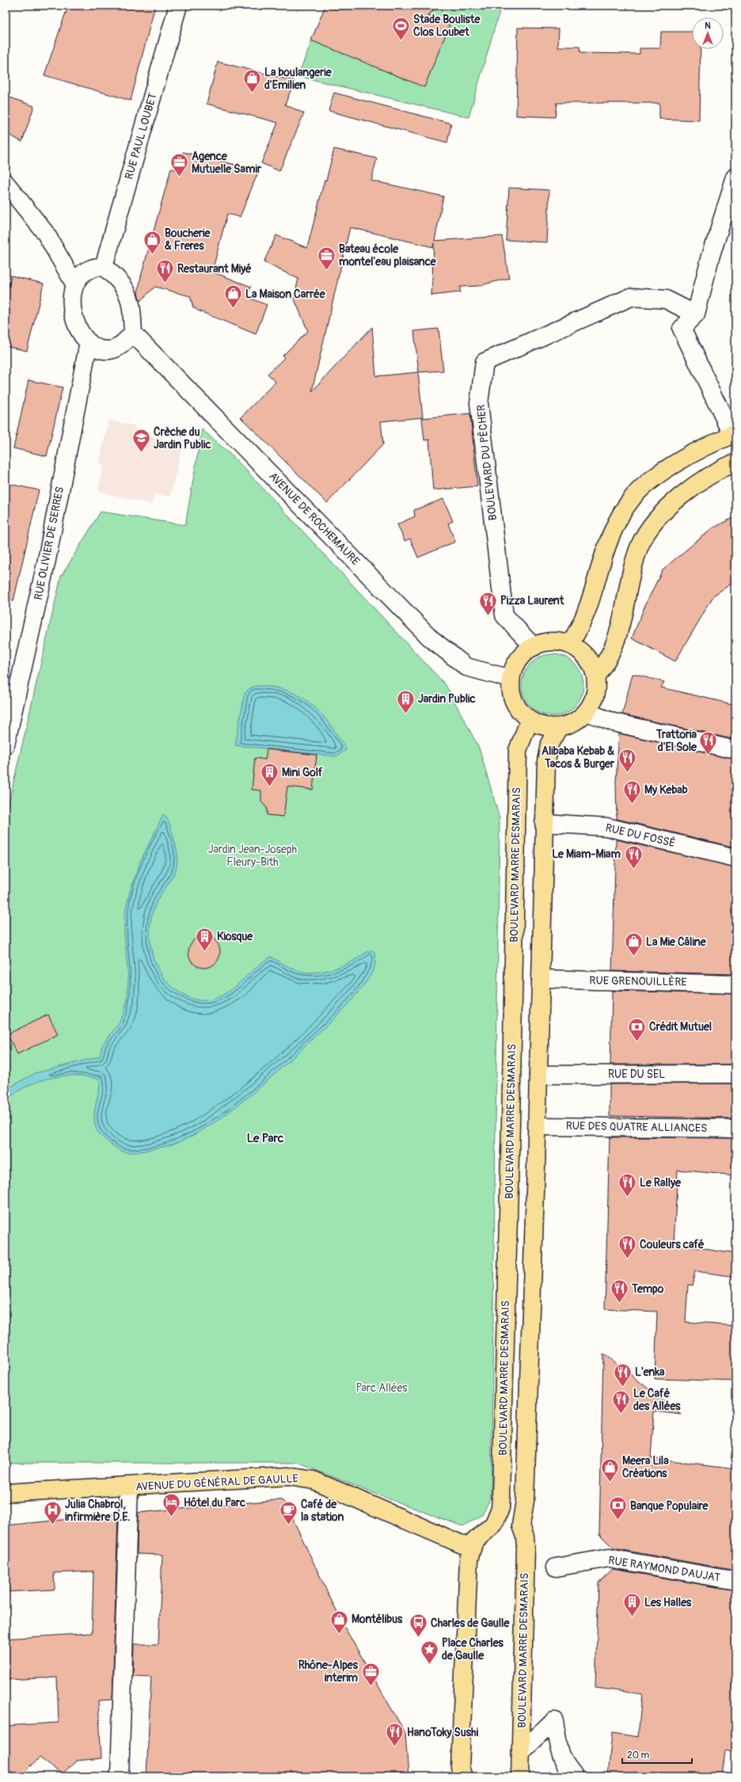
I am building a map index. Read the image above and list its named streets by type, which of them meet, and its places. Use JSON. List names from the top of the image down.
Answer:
{
  "streets": {
    "main road": ["BOULEVARD MARRE DESMARAIS", "AVENUE DU GÉNÉRAL DE GAULLE"],
    "street": [
      "RUE PAUL LOUBET",
      "BOULEVARD DU PÊCHER",
      "AVENUE DE ROCHEMAURE",
      "RUE OLIVIER DE SERRES",
      "RUE DU FOSSÉ",
      "RUE GRENOUILLÈRE",
      "RUE DU SEL",
      "RUE DES QUATRE ALLIANCES",
      "RUE RAYMOND DAUJAT"
    ]
  },
  "crossings": [
    ["RUE PAUL LOUBET", "AVENUE DE ROCHEMAURE"],
    ["RUE PAUL LOUBET", "RUE OLIVIER DE SERRES"],
    ["BOULEVARD DU PÊCHER", "AVENUE DE ROCHEMAURE"],
    ["BOULEVARD DU PÊCHER", "BOULEVARD MARRE DESMARAIS"],
    ["AVENUE DE ROCHEMAURE", "RUE OLIVIER DE SERRES"],
    ["AVENUE DE ROCHEMAURE", "BOULEVARD MARRE DESMARAIS"],
    ["RUE DU FOSSÉ", "BOULEVARD MARRE DESMARAIS"],
    ["BOULEVARD MARRE DESMARAIS", "RUE GRENOUILLÈRE"],
    ["BOULEVARD MARRE DESMARAIS", "RUE DU SEL"],
    ["BOULEVARD MARRE DESMARAIS", "RUE DES QUATRE ALLIANCES"],
    ["BOULEVARD MARRE DESMARAIS", "AVENUE DU GÉNÉRAL DE GAULLE"]
  ],
  "districts": ["Le Parc"],
  "parks": ["Jardin Jean-Joseph Fleury-Bith", "Parc Allées"],
  "places": {
    "sports": ["Stade Bouliste Clos Loubet"],
    "shop": [
      "La boulangerie d'Emilien",
      "Boucherie & Freres",
      "La Maison Carrée",
      "La Mie Câline",
      "Meera Lila Créations",
      "Montélibus"
    ],
    "office": ["Agence Mutuelle Samir", "Bateau école montel'eau plaisance", "Rhône-Alpes interim"],
    "restaurant": [
      "Restaurant Miyé",
      "Pizza Laurent",
      "Trattoria d'El Sole",
      "Alibaba Kebab & Tacos & Burger",
      "My Kebab",
      "Le Miam-Miam",
      "Le Rallye",
      "Couleurs café",
      "Tempo",
      "L'enka",
      "Le Café des Allées",
      "HanoToky Sushi"
    ],
    "school or university": ["Crèche du Jardin Public"],
    "building": [
      "Jardin Public",
      "Mini Golf",
      "Kiosque",
      "Les Halles"
    ],
    "bank": ["Crédit Mutuel", "Banque Populaire"],
    "hotel": ["Hôtel du Parc"],
    "hospital": ["Julia Chabrol, infirmière D.E."],
    "cafe": ["Café de la station"],
    "bus stop": ["Charles de Gaulle"],
    "place": ["Place Charles de Gaulle"]
  },
  "scale_bar": "20 m",
  "north": "top"
}
